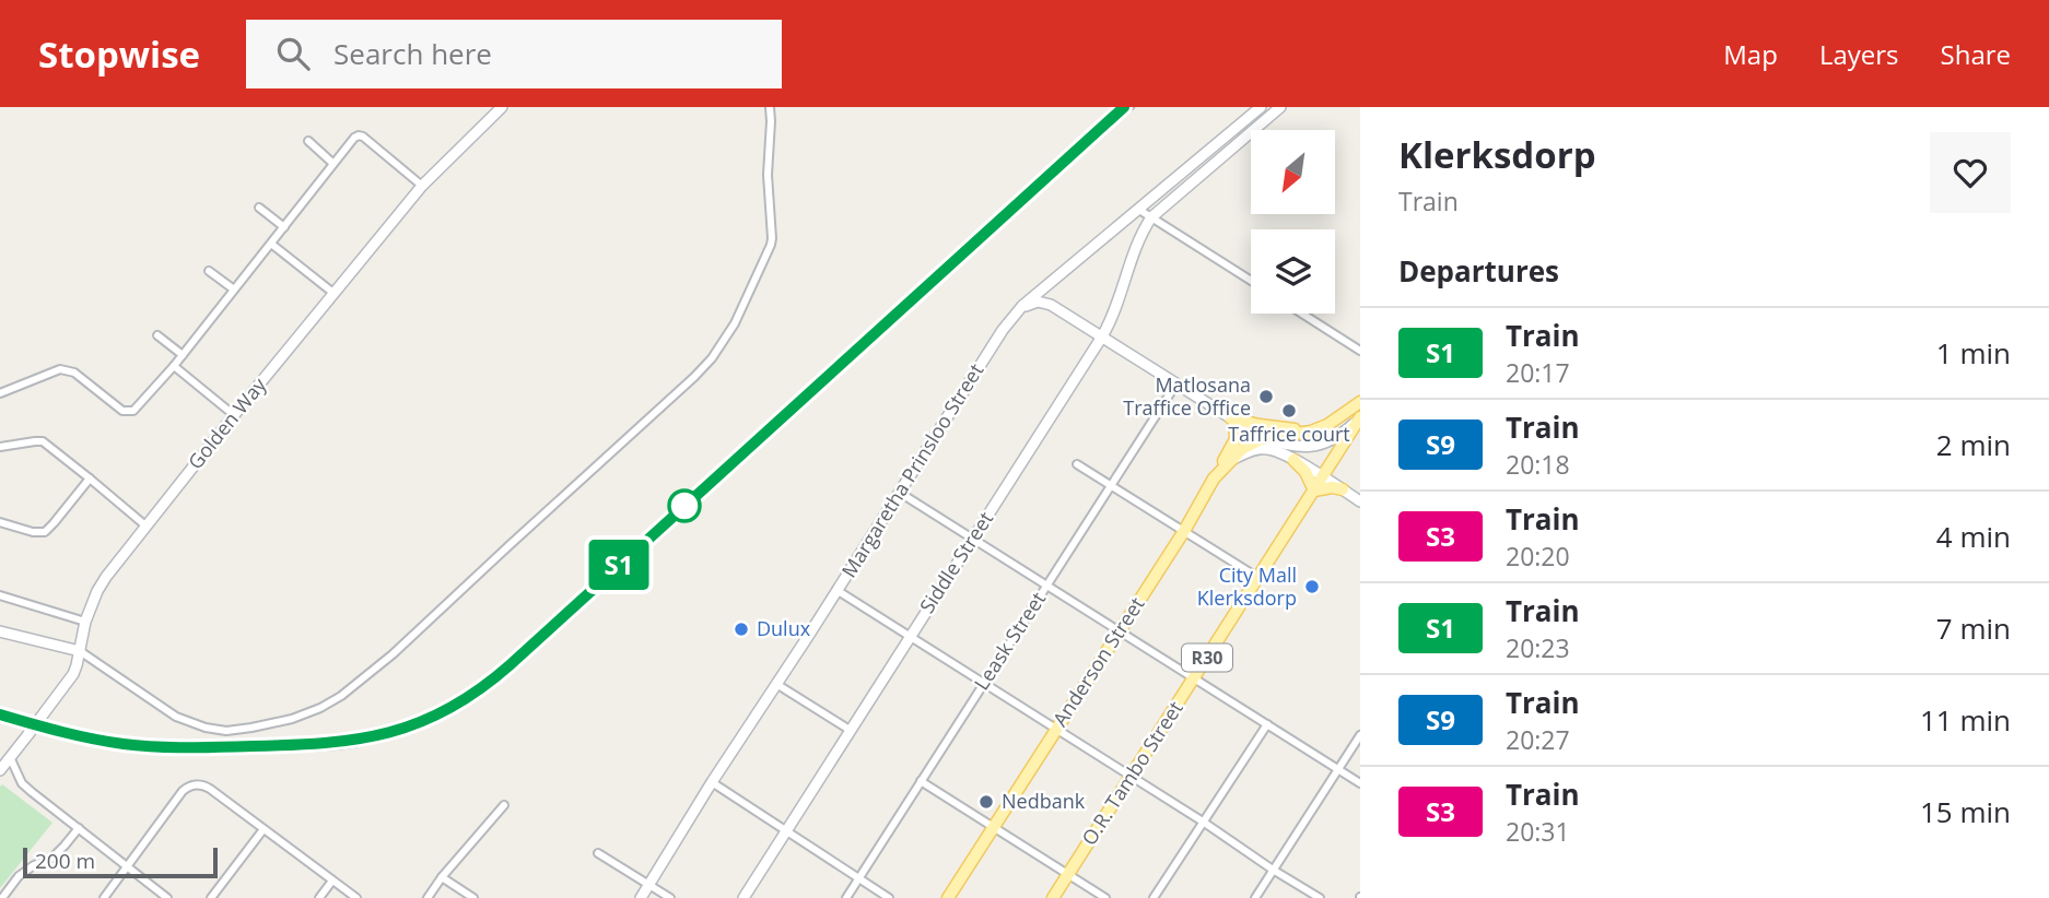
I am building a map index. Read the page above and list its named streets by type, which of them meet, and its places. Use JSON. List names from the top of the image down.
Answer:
{
  "streets": {
    "main road": ["R30", "Anderson Street", "O.R. Tambo Street"],
    "street": [
      "Golden Way",
      "Margaretha Prinsloo Street",
      "Siddle Street",
      "Leask Street"
    ]
  },
  "places": [
    "Matlosana Traffice Office",
    "Taffrice court",
    "City Mall Klerksdorp",
    "Dulux",
    "Nedbank"
  ],
  "scale_bar": "200 m",
  "north": "bottom left",
  "page": {
    "header": "Stopwise",
    "search": "Search here",
    "nav": ["Map", "Layers", "Share"],
    "on_map": "S1",
    "heading": [
      ["Klerksdorp", "Train"],
      "Departures"
    ],
    "list": [
      {
        "mark": "S1",
        "name": "Train",
        "note": "20:17",
        "value": "1 min"
      },
      {
        "mark": "S9",
        "name": "Train",
        "note": "20:18",
        "value": "2 min"
      },
      {
        "mark": "S3",
        "name": "Train",
        "note": "20:20",
        "value": "4 min"
      },
      {
        "mark": "S1",
        "name": "Train",
        "note": "20:23",
        "value": "7 min"
      },
      {
        "mark": "S9",
        "name": "Train",
        "note": "20:27",
        "value": "11 min"
      },
      {
        "mark": "S3",
        "name": "Train",
        "note": "20:31",
        "value": "15 min"
      }
    ],
    "scale": "200 m"
  }
}
